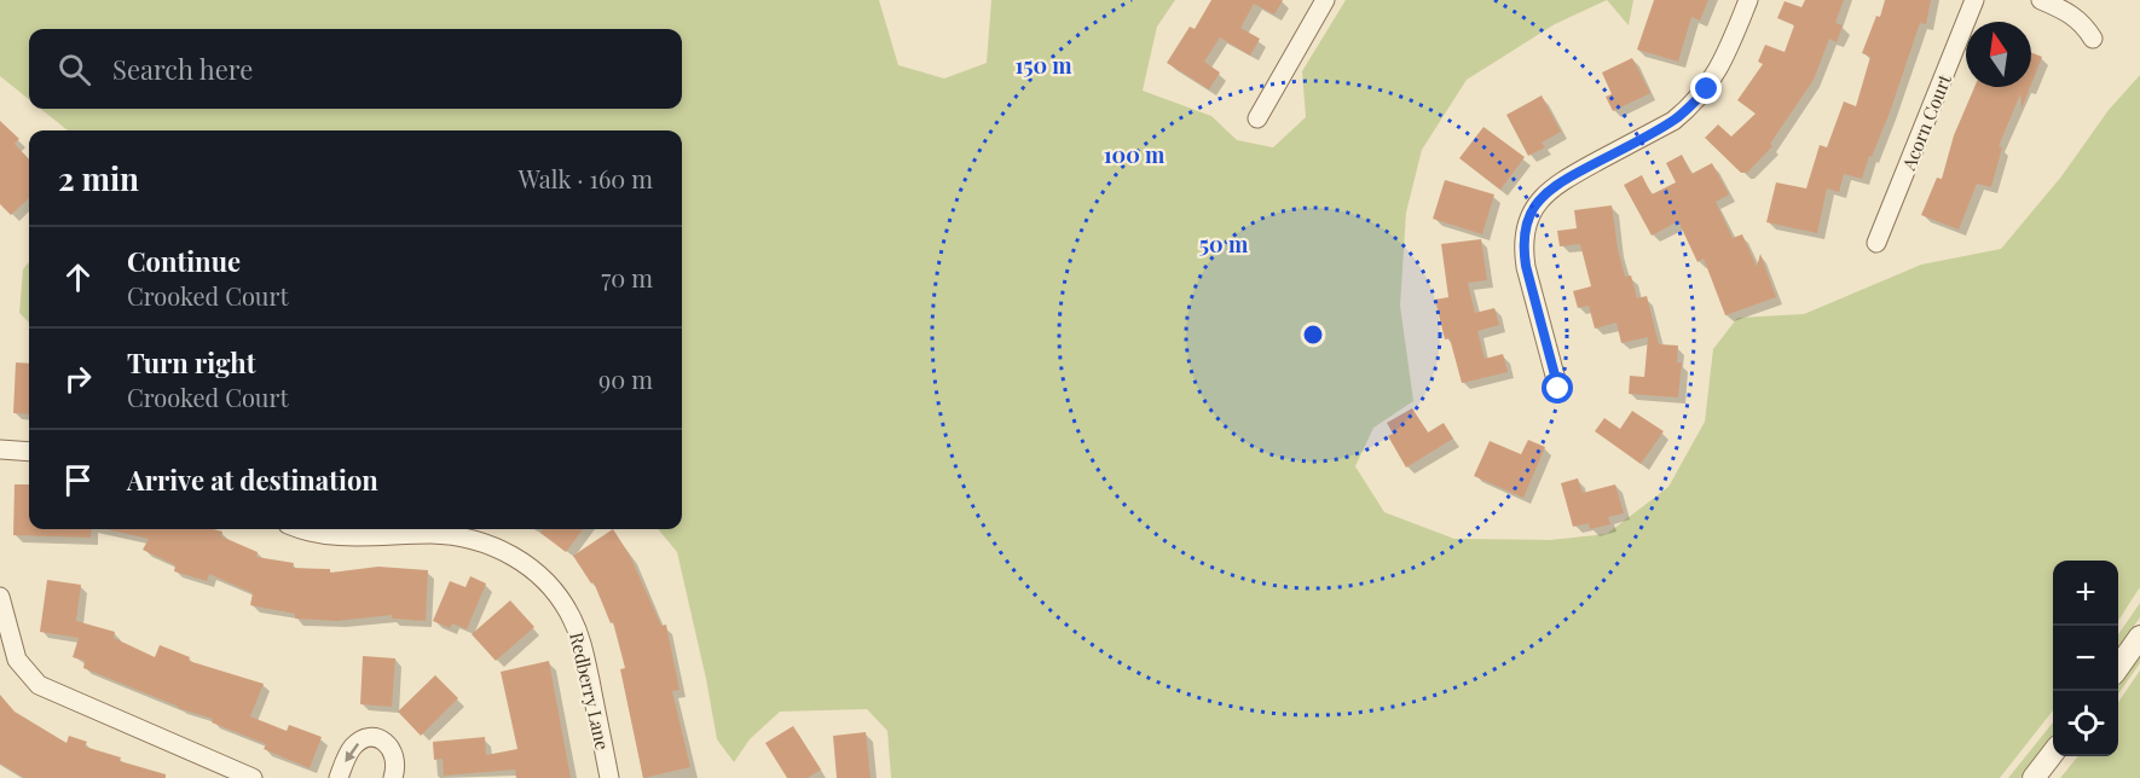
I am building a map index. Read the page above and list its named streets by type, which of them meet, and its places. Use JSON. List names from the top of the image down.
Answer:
{
  "streets": {
    "street": ["Acorn Court", "Redberry Lane"]
  },
  "north": "top",
  "page": {
    "search": "Search here",
    "heading": ["2 min", "Walk · 160 m"],
    "list": [
      ["Continue", "Crooked Court", "70 m"],
      ["Turn right", "Crooked Court", "90 m"],
      "Arrive at destination"
    ],
    "map_buttons": ["+", "−"]
  },
  "rings": ["150 m", "100 m", "50 m"]
}
